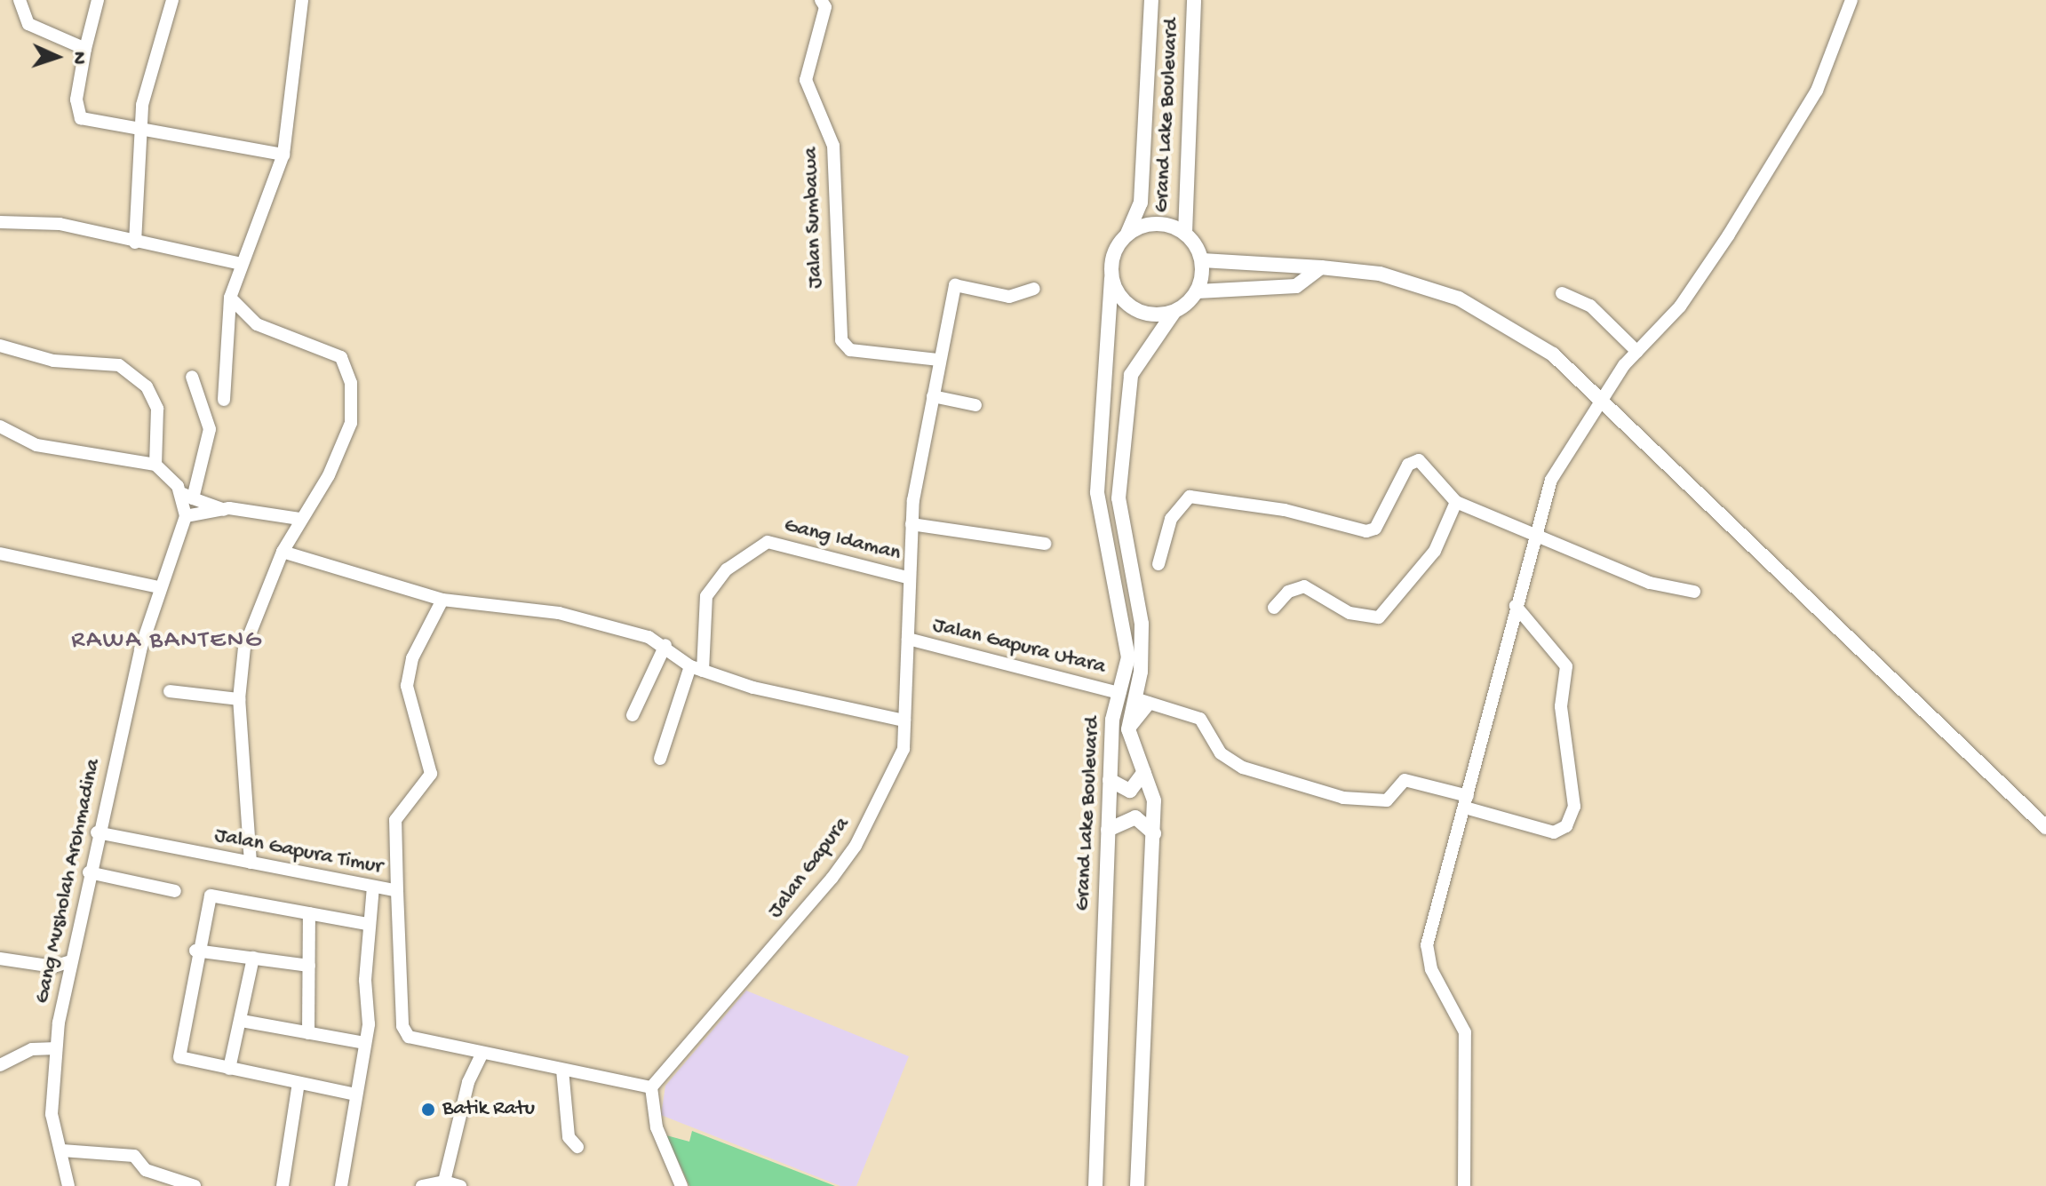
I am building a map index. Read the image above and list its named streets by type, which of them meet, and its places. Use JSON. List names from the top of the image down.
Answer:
{
  "streets": {
    "street": [
      "Grand Lake Boulevard",
      "Jalan Sumbawa",
      "Gang Idaman",
      "Jalan Gapura Utara",
      "Jalan Gapura Timur",
      "Jalan Gapura",
      "Gang Musholah Arohmadina"
    ]
  },
  "crossings": [
    ["Grand Lake Boulevard", "Jalan Gapura Utara"],
    ["Jalan Sumbawa", "Jalan Gapura"],
    ["Gang Idaman", "Jalan Gapura"],
    ["Jalan Gapura Utara", "Jalan Gapura"],
    ["Jalan Gapura Timur", "Jalan Gapura"],
    ["Jalan Gapura Timur", "Gang Musholah Arohmadina"]
  ],
  "districts": ["RAWA BANTENG"],
  "places": ["Batik Ratu"],
  "north": "right"
}
